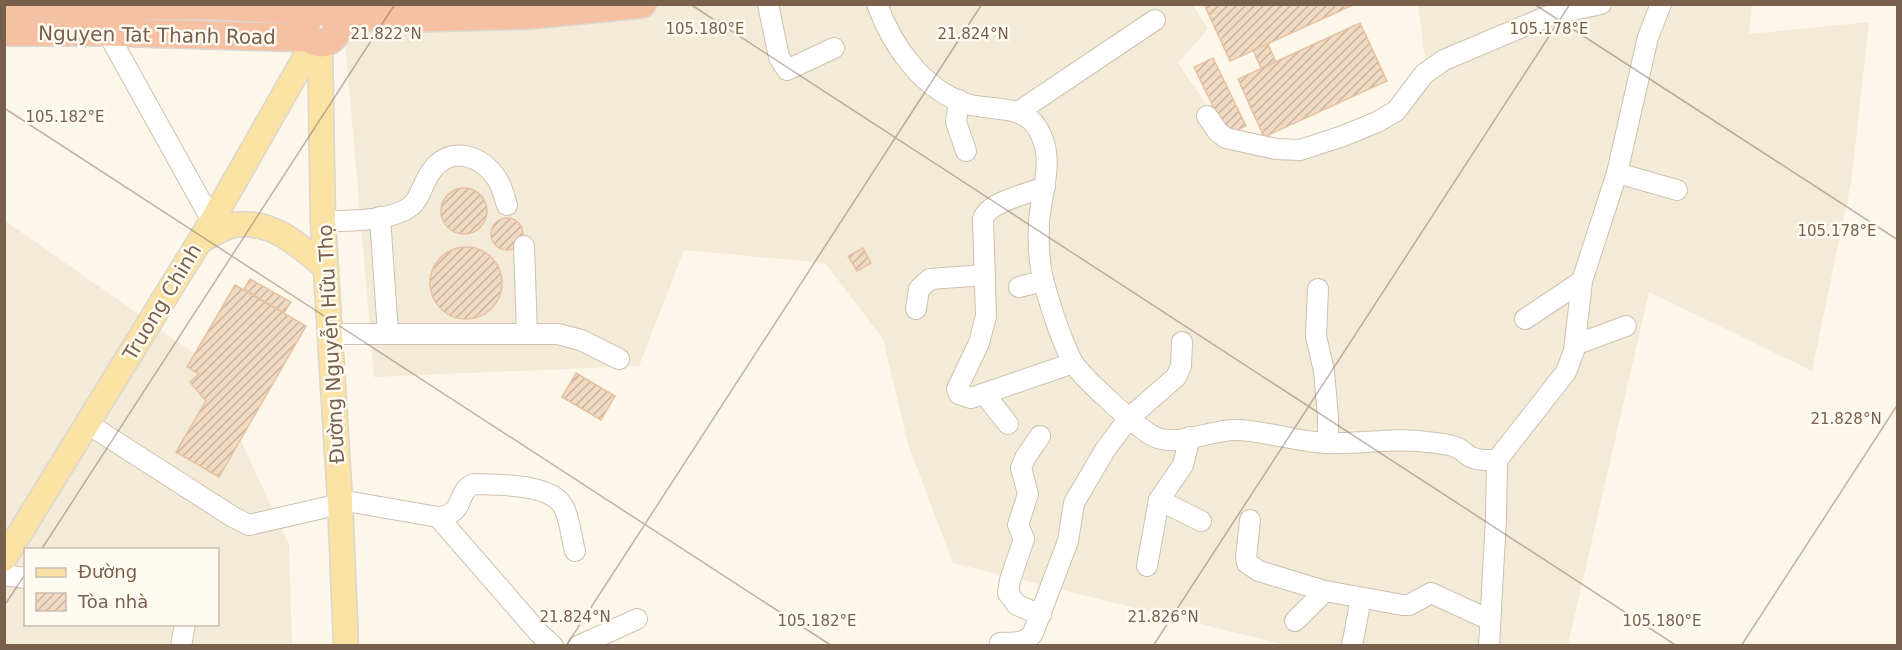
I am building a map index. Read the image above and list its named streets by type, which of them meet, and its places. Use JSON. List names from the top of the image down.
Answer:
{
  "streets": {
    "highway": ["Nguyen Tat Thanh Road"],
    "main road": ["Truong Chinh", "Đường Nguyễn Hữu Thọ"]
  },
  "crossings": [
    ["Nguyen Tat Thanh Road", "Truong Chinh"],
    ["Nguyen Tat Thanh Road", "Đường Nguyễn Hữu Thọ"],
    ["Truong Chinh", "Đường Nguyễn Hữu Thọ"]
  ],
  "legend": ["Đường", "Tòa nhà"],
  "coordinates": [
    "105.180°E",
    "105.178°E",
    "21.822°N",
    "21.824°N",
    "105.182°E",
    "21.828°N",
    "21.826°N"
  ]
}
